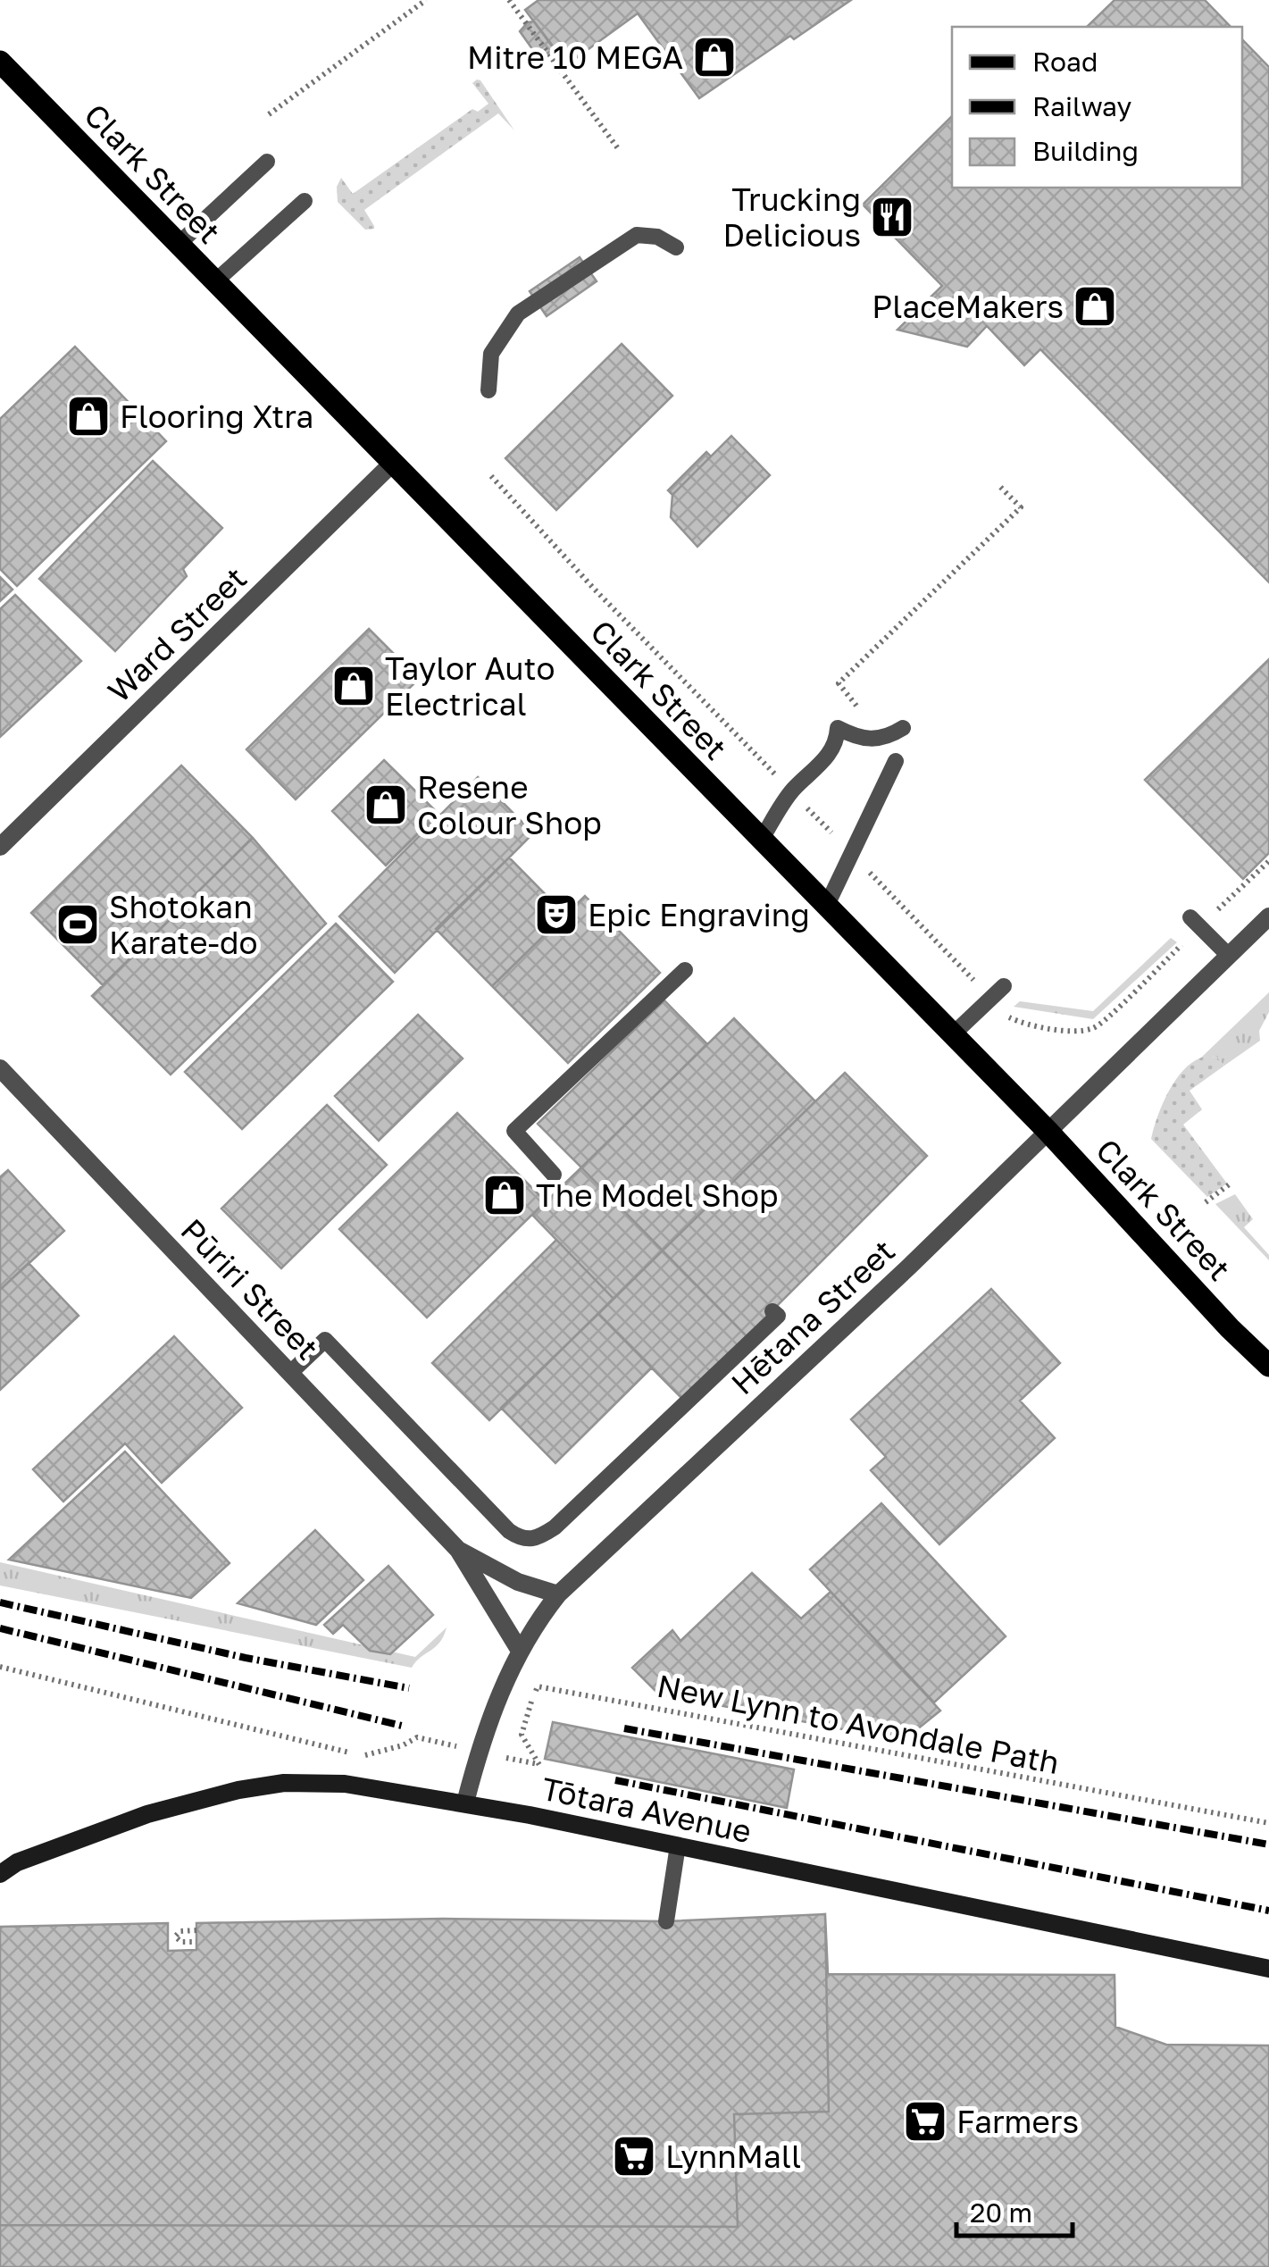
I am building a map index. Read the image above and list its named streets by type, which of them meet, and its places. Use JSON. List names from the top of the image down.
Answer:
{
  "streets": {
    "main road": ["Clark Street"],
    "street": [
      "Ward Street",
      "Pūriri Street",
      "Hētana Street",
      "Tōtara Avenue"
    ],
    "path": ["New Lynn to Avondale Path"]
  },
  "crossings": [
    ["Clark Street", "Ward Street"],
    ["Clark Street", "Hētana Street"],
    ["Pūriri Street", "Hētana Street"],
    ["Hētana Street", "Tōtara Avenue"]
  ],
  "places": {
    "shop": [
      "Mitre 10 MEGA",
      "PlaceMakers",
      "Flooring Xtra",
      "Taylor Auto Electrical",
      "Resene Colour Shop",
      "The Model Shop"
    ],
    "restaurant": ["Trucking Delicious"],
    "theatre": ["Epic Engraving"],
    "sports": ["Shotokan Karate-do"],
    "supermarket": ["Farmers", "LynnMall"]
  },
  "legend": ["Road", "Railway", "Building"],
  "scale_bar": "20 m"
}
